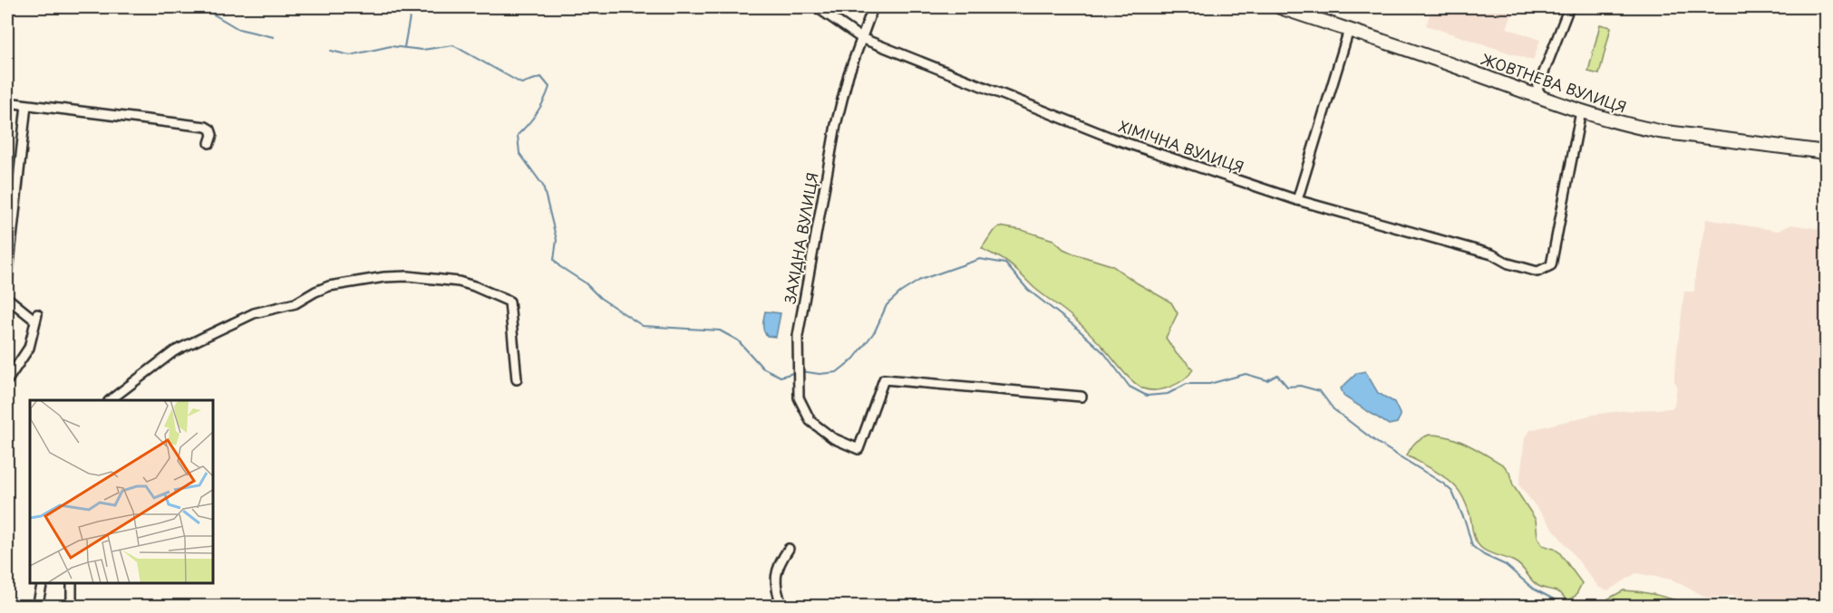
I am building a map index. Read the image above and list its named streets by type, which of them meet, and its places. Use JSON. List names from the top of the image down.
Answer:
{
  "streets": {
    "main road": ["ЖОВТНЕВА ВУЛИЦЯ"],
    "street": ["ХІМІЧНА ВУЛИЦЯ", "ЗАХІДНА ВУЛИЦЯ"]
  },
  "crossings": [
    ["ЖОВТНЕВА ВУЛИЦЯ", "ХІМІЧНА ВУЛИЦЯ"],
    ["ХІМІЧНА ВУЛИЦЯ", "ЗАХІДНА ВУЛИЦЯ"]
  ]
}
